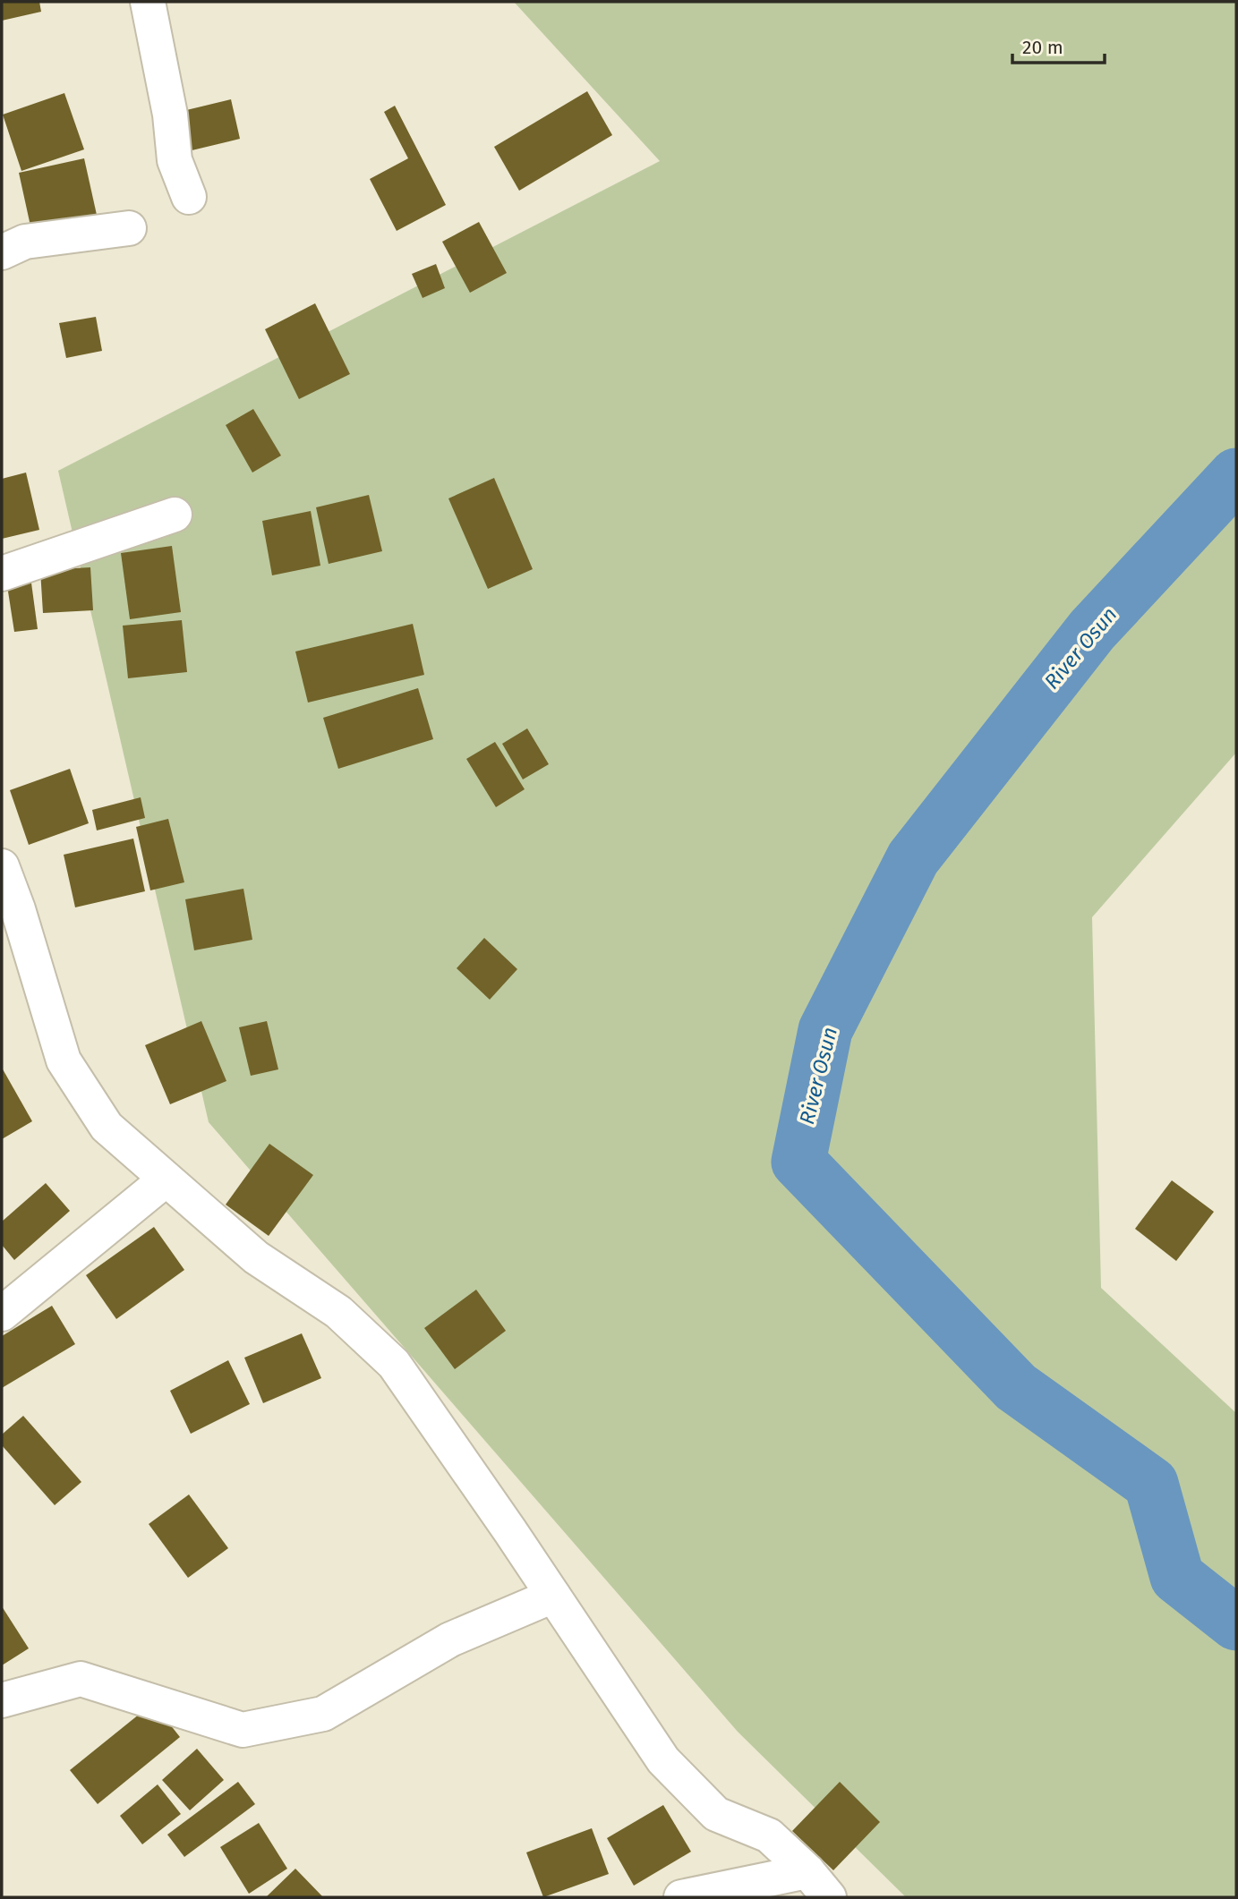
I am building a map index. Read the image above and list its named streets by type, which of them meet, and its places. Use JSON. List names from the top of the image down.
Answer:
{
  "water": ["River Osun"],
  "scale_bar": "20 m"
}
